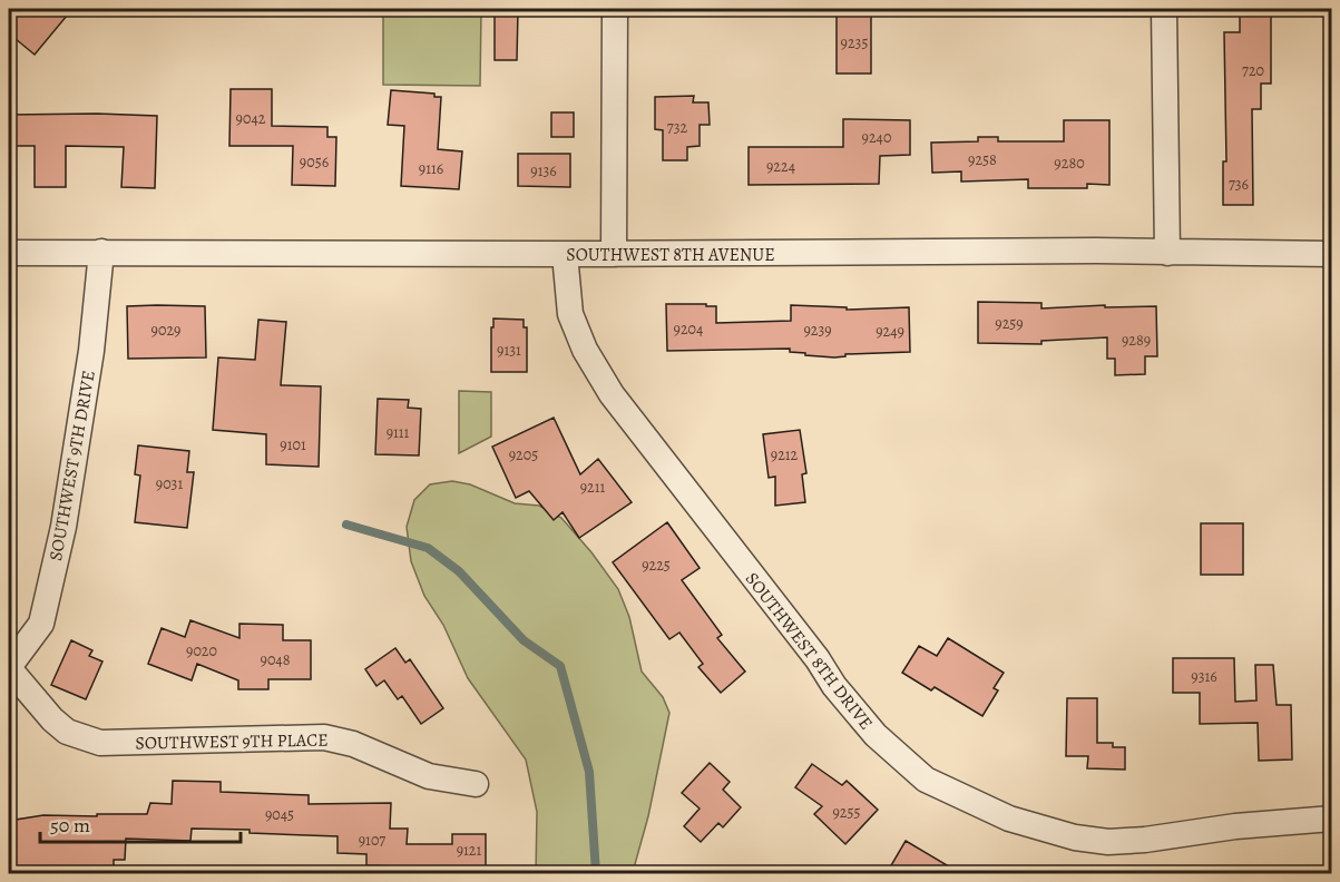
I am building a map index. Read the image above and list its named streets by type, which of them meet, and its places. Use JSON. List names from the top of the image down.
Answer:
{
  "streets": {
    "street": [
      "SOUTHWEST 8TH AVENUE",
      "SOUTHWEST 9TH DRIVE",
      "SOUTHWEST 8TH DRIVE",
      "SOUTHWEST 9TH PLACE"
    ]
  },
  "crossings": [
    ["SOUTHWEST 8TH AVENUE", "SOUTHWEST 9TH DRIVE"],
    ["SOUTHWEST 8TH AVENUE", "SOUTHWEST 8TH DRIVE"],
    ["SOUTHWEST 9TH DRIVE", "SOUTHWEST 9TH PLACE"]
  ],
  "house_numbers": [
    "9235",
    "720",
    "9042",
    "732",
    "9240",
    "9258",
    "9056",
    "9280",
    "9224",
    "9116",
    "9136",
    "736",
    "9259",
    "9204",
    "9029",
    "9239",
    "9249",
    "9289",
    "9131",
    "9111",
    "9101",
    "9205",
    "9212",
    "9031",
    "9211",
    "9225",
    "9020",
    "9048",
    "9316",
    "9255",
    "9045",
    "9107",
    "9121"
  ],
  "scale_bar": "50 m"
}
